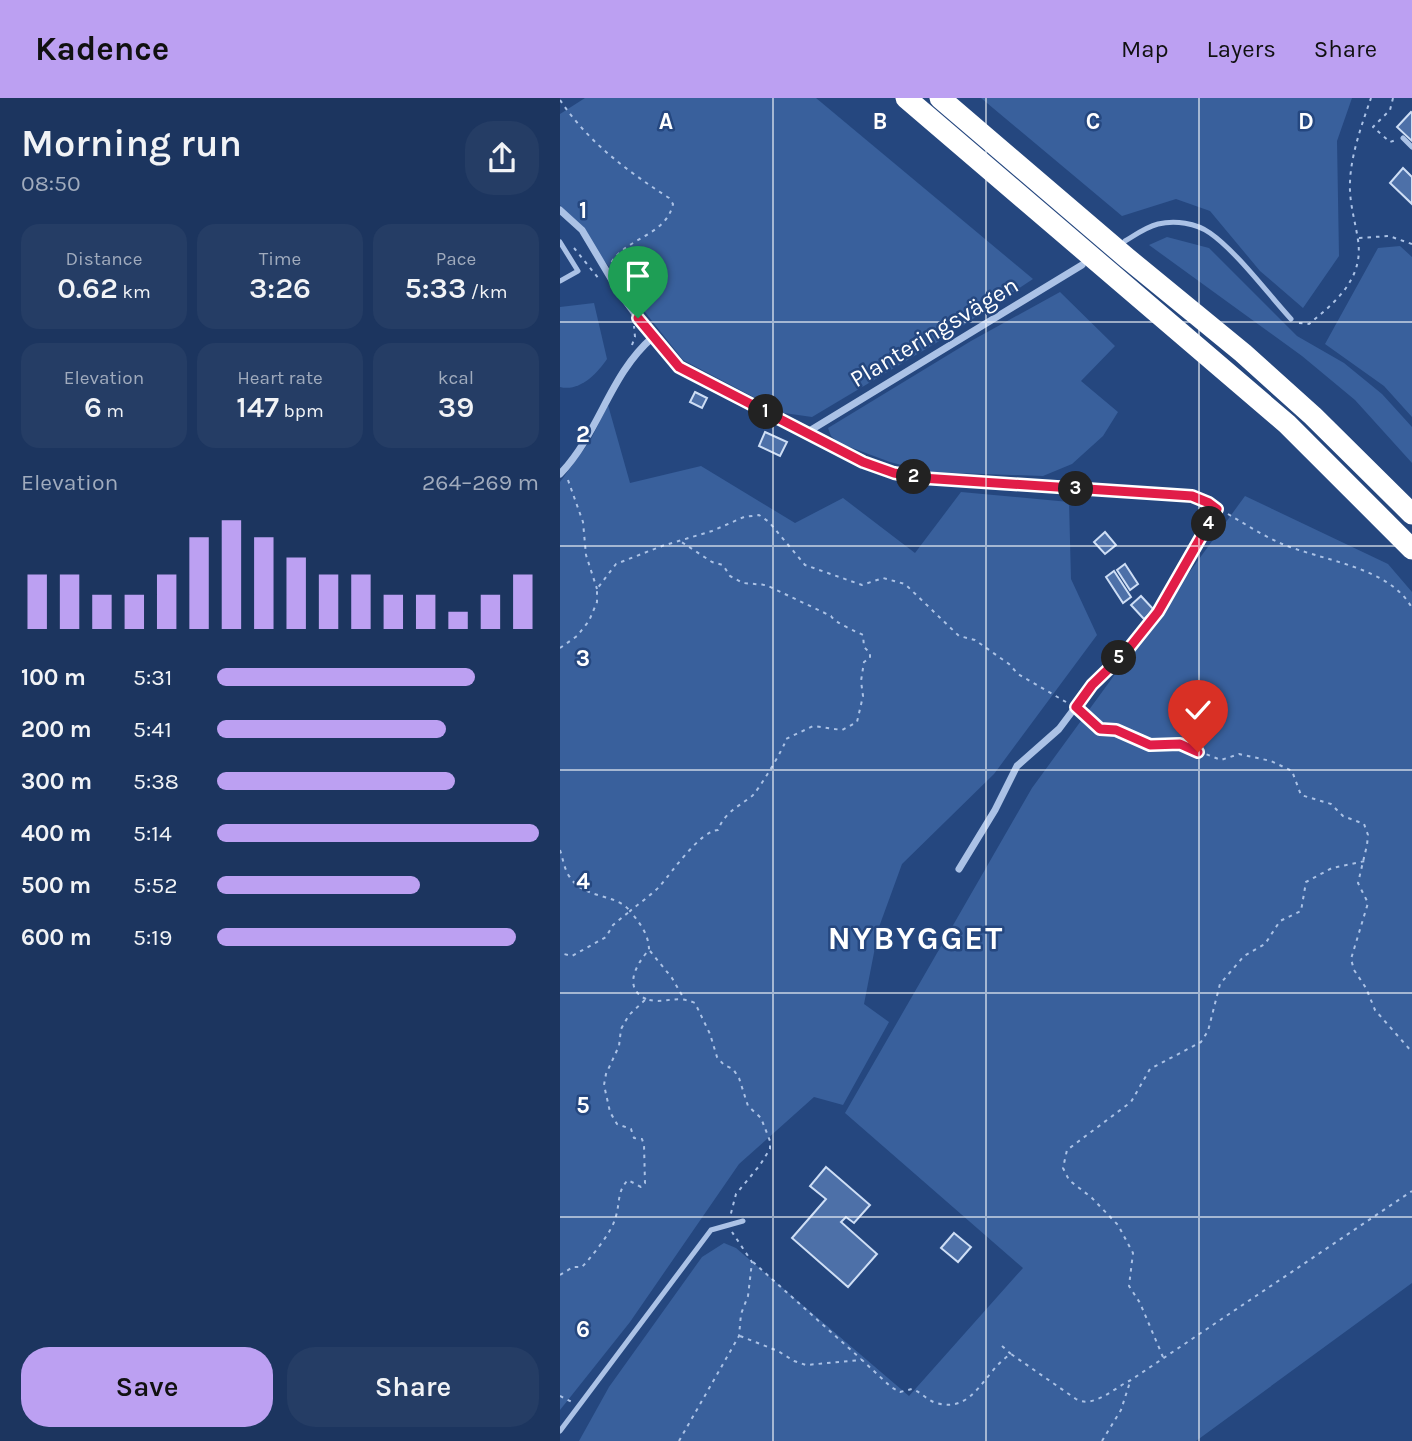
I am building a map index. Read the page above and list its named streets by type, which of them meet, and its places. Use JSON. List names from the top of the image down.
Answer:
{
  "streets": {
    "street": ["Planteringsvägen"]
  },
  "districts": ["NYBYGGET"],
  "page": {
    "header": "Kadence",
    "nav": ["Map", "Layers", "Share"],
    "heading": ["Morning run", "08:50"],
    "stats": [
      ["Distance", "0.62 km"],
      ["Time", "3:26"],
      ["Pace", "5:33 /km"],
      ["Elevation", "6 m"],
      ["Heart rate", "147 bpm"],
      ["kcal", "39"]
    ],
    "pins": [
      "1",
      "2",
      "3",
      "4",
      "5"
    ],
    "chart": ["Elevation", "264–269 m"],
    "list": [
      {
        "name": "100 m",
        "note": "5:31"
      },
      {
        "name": "200 m",
        "note": "5:41"
      },
      {
        "name": "300 m",
        "note": "5:38"
      },
      {
        "name": "400 m",
        "note": "5:14"
      },
      {
        "name": "500 m",
        "note": "5:52"
      },
      {
        "name": "600 m",
        "note": "5:19"
      }
    ],
    "buttons": ["Save", "Share"]
  },
  "grid": {
    "columns": [
      "A",
      "B",
      "C",
      "D"
    ],
    "rows": [
      "1",
      "2",
      "3",
      "4",
      "5",
      "6"
    ]
  }
}
